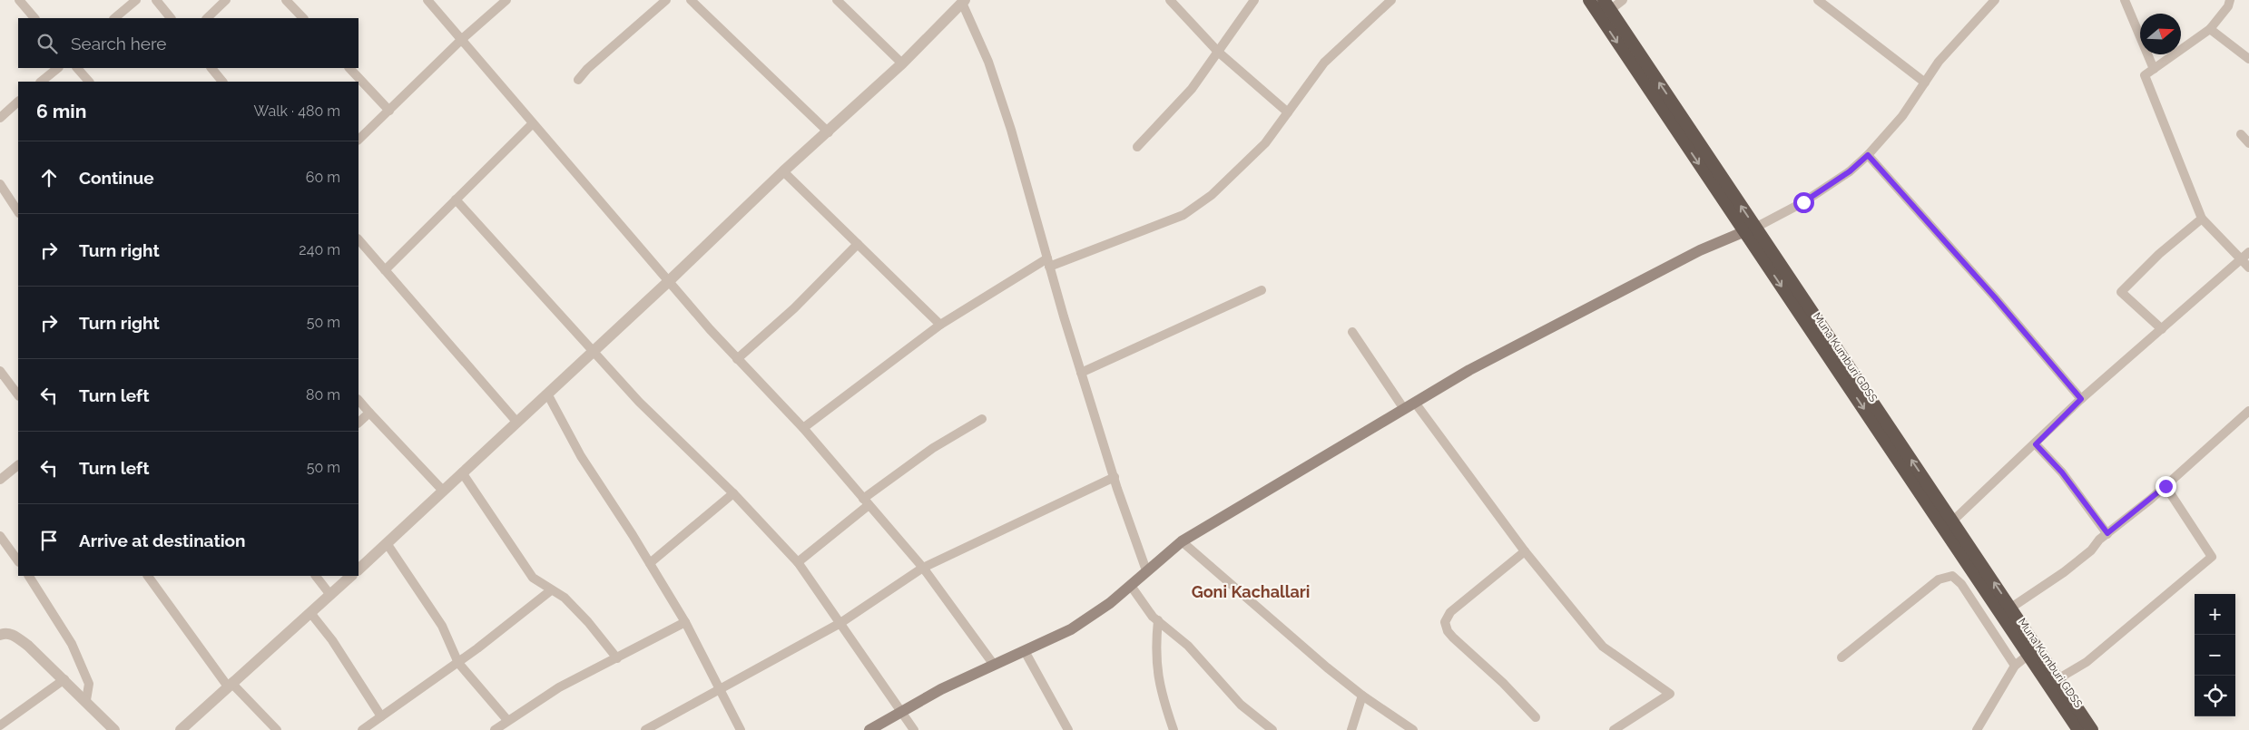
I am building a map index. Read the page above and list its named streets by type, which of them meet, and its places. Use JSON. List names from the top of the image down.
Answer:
{
  "streets": {
    "highway": ["Muna Kumburi GDSS"]
  },
  "districts": ["Goni Kachallari"],
  "north": "right",
  "page": {
    "search": "Search here",
    "heading": ["6 min", "Walk · 480 m"],
    "list": [
      ["Continue", "60 m"],
      ["Turn right", "240 m"],
      ["Turn right", "50 m"],
      ["Turn left", "80 m"],
      ["Turn left", "50 m"],
      "Arrive at destination"
    ],
    "map_buttons": ["+", "−"]
  }
}
